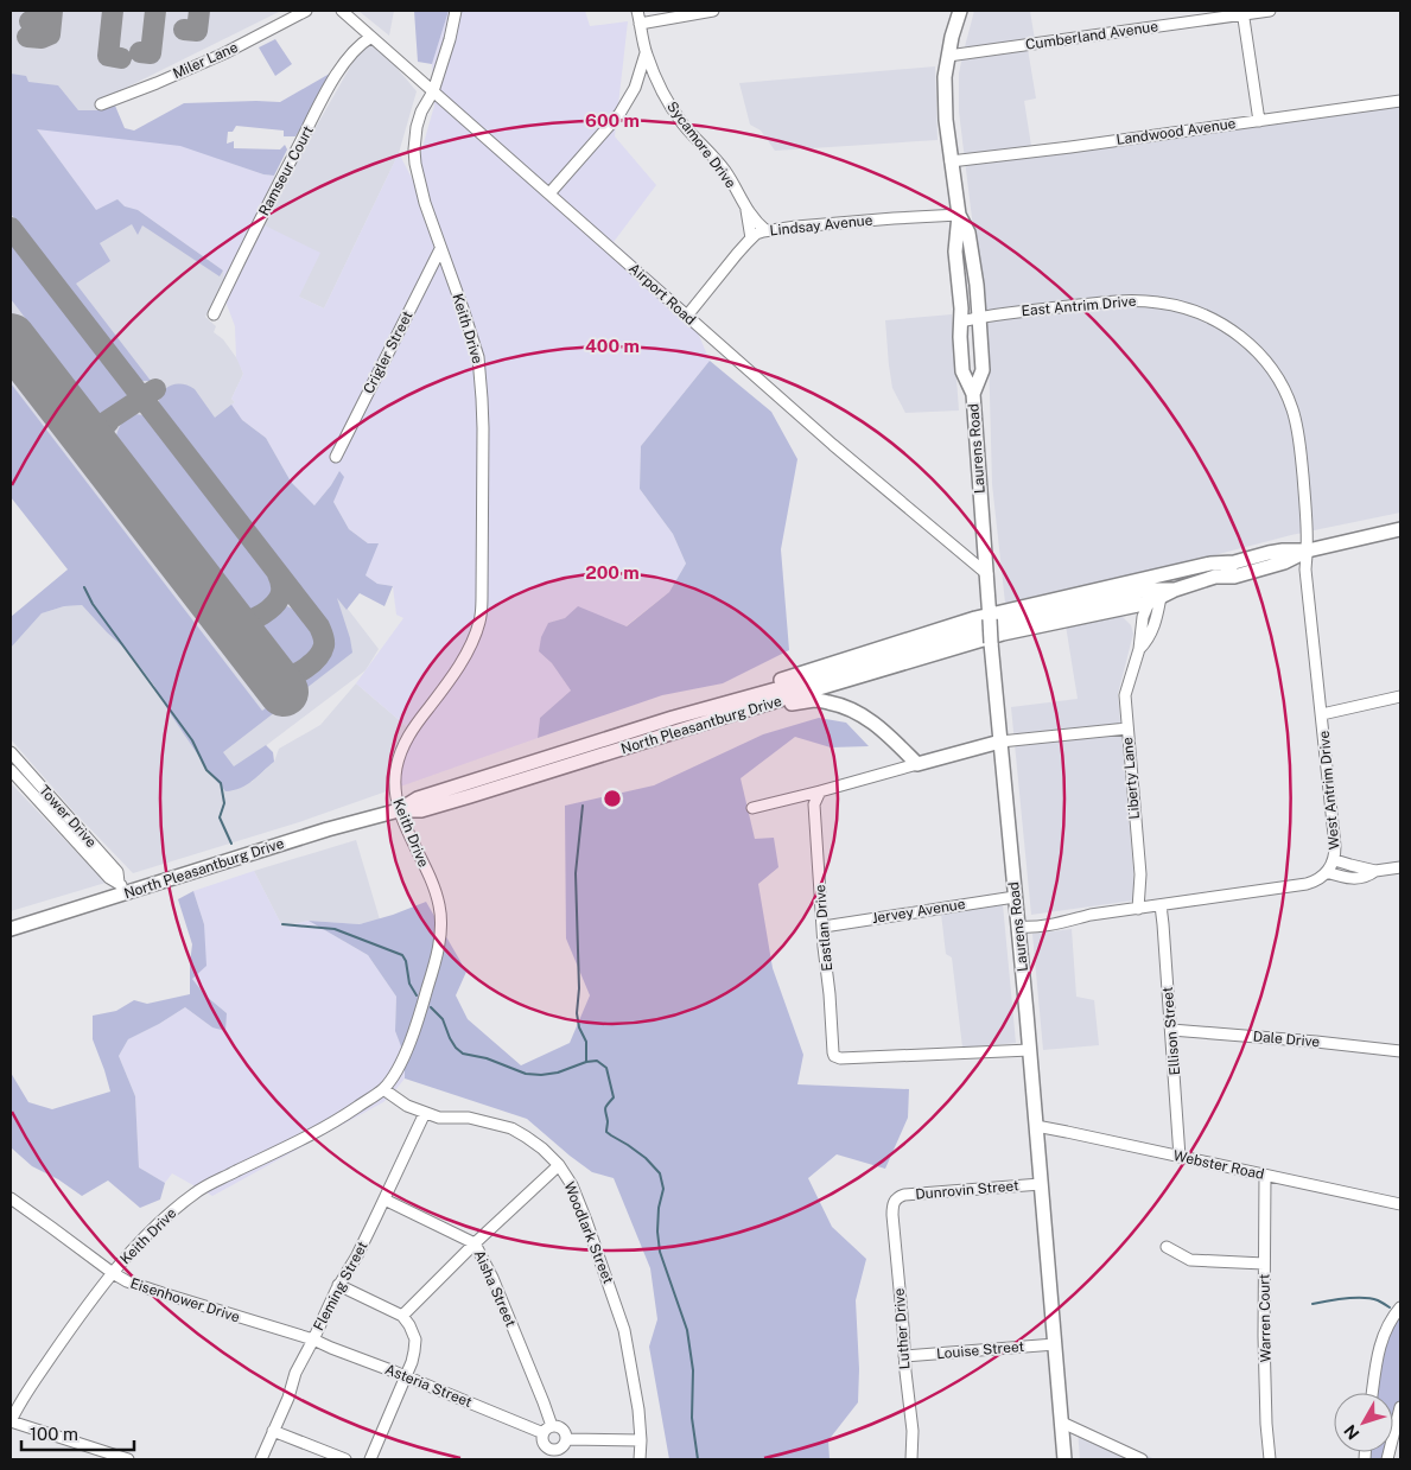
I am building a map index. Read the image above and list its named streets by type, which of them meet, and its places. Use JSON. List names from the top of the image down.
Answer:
{
  "streets": {
    "main road": ["Laurens Road", "North Pleasantburg Drive"],
    "street": [
      "Cumberland Avenue",
      "Miler Lane",
      "Landwood Avenue",
      "Sycamore Drive",
      "Ramseur Court",
      "Lindsay Avenue",
      "Airport Road",
      "East Antrim Drive",
      "Keith Drive",
      "Crigler Street",
      "Liberty Lane",
      "West Antrim Drive",
      "Tower Drive",
      "Jervey Avenue",
      "Eastlan Drive",
      "Ellison Street",
      "Dale Drive",
      "Webster Road",
      "Dunrovin Street",
      "Woodlark Street",
      "Fleming Street",
      "Aisha Street",
      "Eisenhower Drive",
      "Warren Court",
      "Luther Drive",
      "Louise Street",
      "Asteria Street"
    ]
  },
  "crossings": [
    ["Cumberland Avenue", "Laurens Road"],
    ["Landwood Avenue", "Laurens Road"],
    ["Sycamore Drive", "Lindsay Avenue"],
    ["Ramseur Court", "Airport Road"],
    ["Lindsay Avenue", "Airport Road"],
    ["Lindsay Avenue", "Laurens Road"],
    ["Airport Road", "Keith Drive"],
    ["Airport Road", "Laurens Road"],
    ["East Antrim Drive", "Laurens Road"],
    ["East Antrim Drive", "West Antrim Drive"],
    ["Keith Drive", "Crigler Street"],
    ["Keith Drive", "North Pleasantburg Drive"],
    ["Keith Drive", "Woodlark Street"],
    ["Keith Drive", "Eisenhower Drive"],
    ["Laurens Road", "North Pleasantburg Drive"],
    ["Laurens Road", "West Antrim Drive"],
    ["Laurens Road", "Jervey Avenue"],
    ["Laurens Road", "Eastlan Drive"],
    ["Laurens Road", "Webster Road"],
    ["Laurens Road", "Dunrovin Street"],
    ["Laurens Road", "Louise Street"],
    ["North Pleasantburg Drive", "Tower Drive"],
    ["Liberty Lane", "West Antrim Drive"],
    ["West Antrim Drive", "Ellison Street"],
    ["Jervey Avenue", "Eastlan Drive"],
    ["Ellison Street", "Dale Drive"],
    ["Ellison Street", "Webster Road"],
    ["Webster Road", "Warren Court"],
    ["Dunrovin Street", "Luther Drive"],
    ["Woodlark Street", "Fleming Street"],
    ["Fleming Street", "Aisha Street"],
    ["Fleming Street", "Eisenhower Drive"],
    ["Fleming Street", "Asteria Street"],
    ["Aisha Street", "Asteria Street"],
    ["Eisenhower Drive", "Asteria Street"],
    ["Luther Drive", "Louise Street"]
  ],
  "scale_bar": "100 m",
  "north": "bottom left",
  "rings": ["600 m", "400 m", "200 m"]
}
